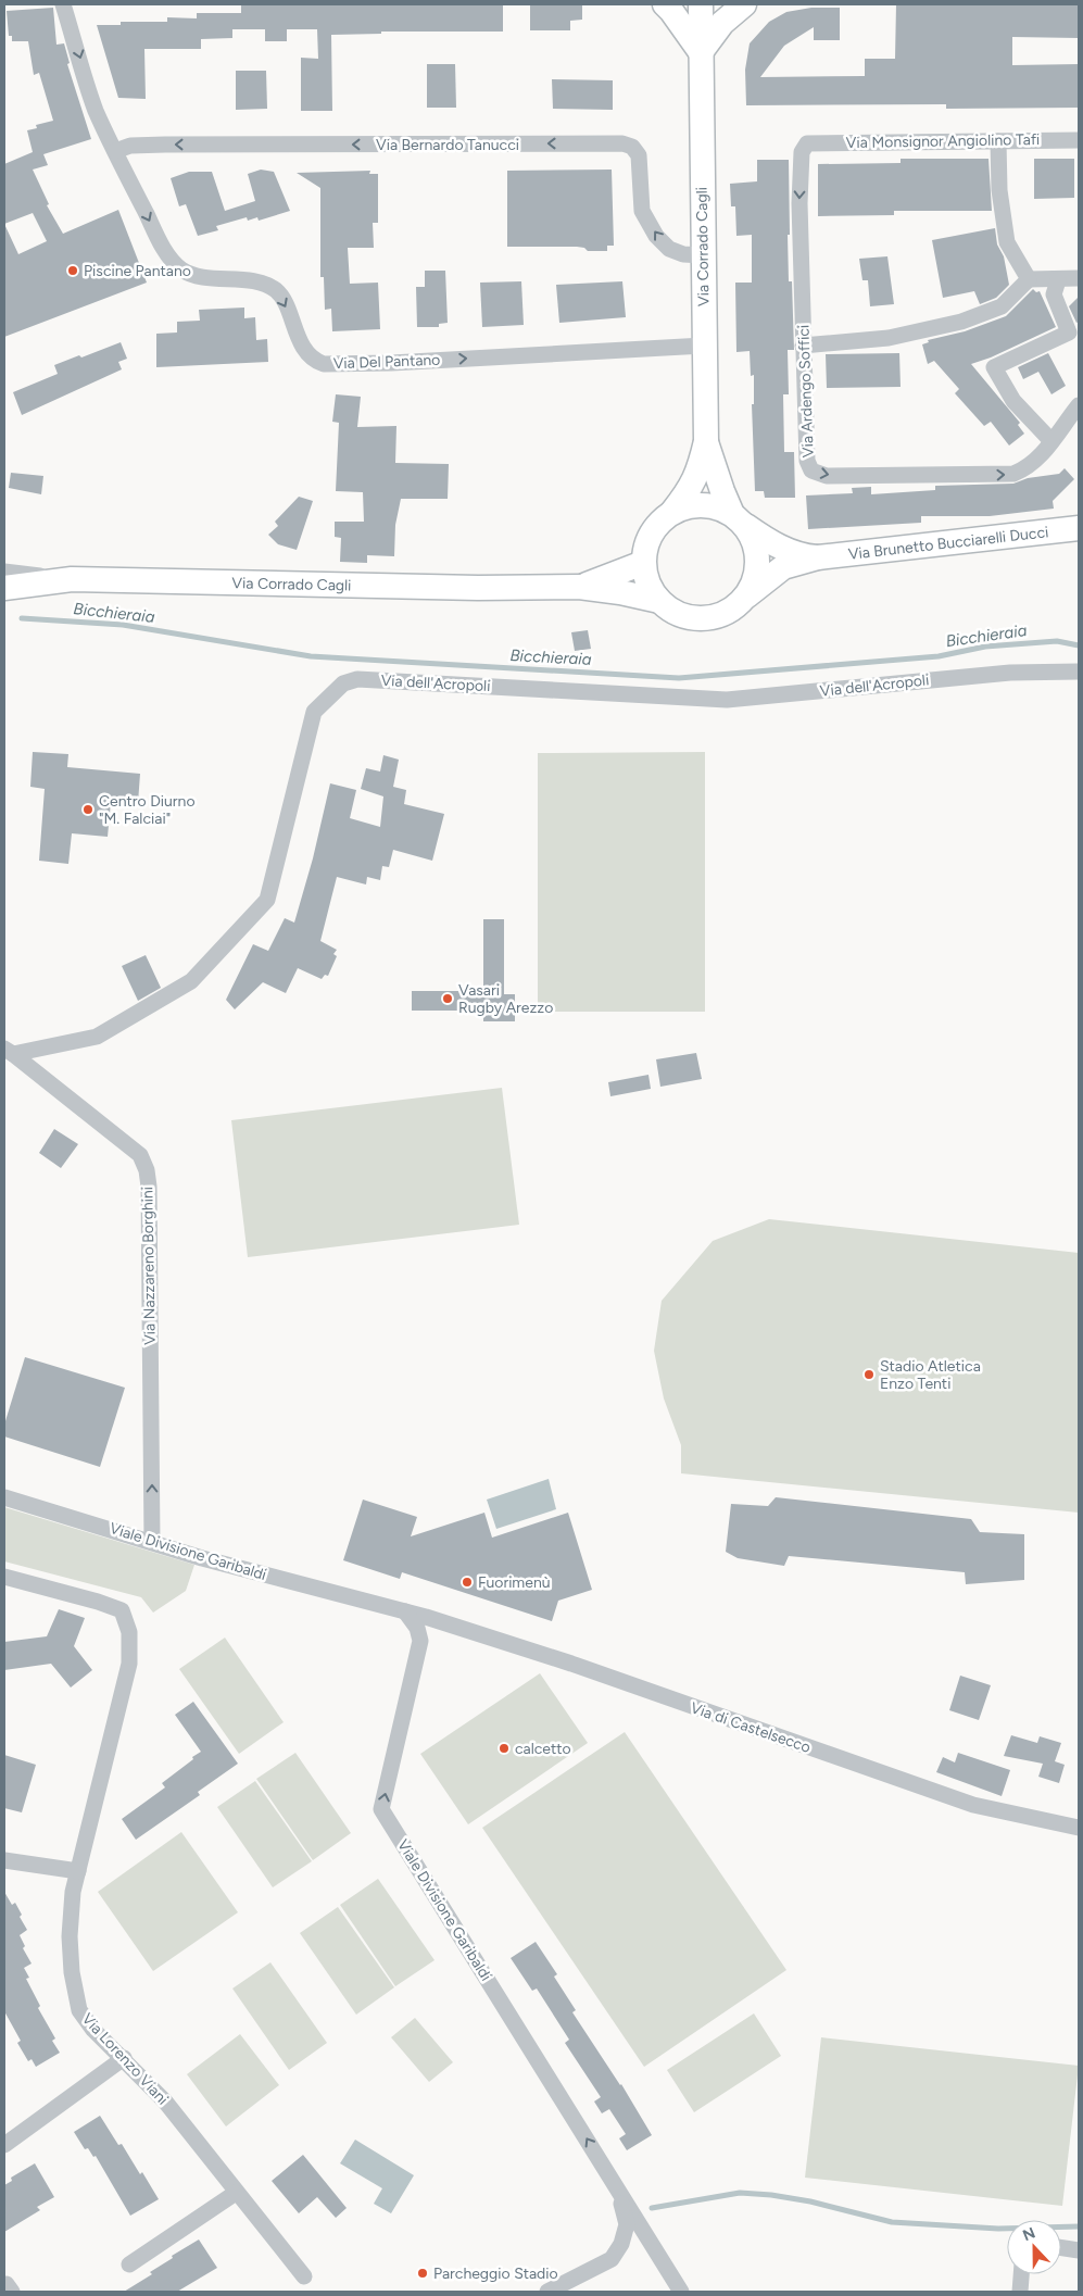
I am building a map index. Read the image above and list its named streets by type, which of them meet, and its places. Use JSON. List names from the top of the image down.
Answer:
{
  "streets": {
    "main road": ["Via Corrado Cagli", "Via Brunetto Bucciarelli Ducci"],
    "street": [
      "Via Monsignor Angiolino Tafi",
      "Via Bernardo Tanucci",
      "Via Del Pantano",
      "Via Ardengo Soffici",
      "Via dell'Acropoli",
      "Via Nazzareno Borghini",
      "Viale Divisione Garibaldi",
      "Via di Castelsecco",
      "Via Lorenzo Viani"
    ]
  },
  "crossings": [
    ["Via Monsignor Angiolino Tafi", "Via Ardengo Soffici"],
    ["Via Bernardo Tanucci", "Via Corrado Cagli"],
    ["Via Bernardo Tanucci", "Via Del Pantano"],
    ["Via Corrado Cagli", "Via Del Pantano"],
    ["Via Corrado Cagli", "Via Brunetto Bucciarelli Ducci"],
    ["Via dell'Acropoli", "Via Nazzareno Borghini"],
    ["Via Nazzareno Borghini", "Viale Divisione Garibaldi"],
    ["Viale Divisione Garibaldi", "Via di Castelsecco"]
  ],
  "one_way": [
    "Via Bernardo Tanucci",
    "Via Del Pantano",
    "Via Nazzareno Borghini",
    "Viale Divisione Garibaldi"
  ],
  "water": ["Bicchieraia"],
  "places": [
    "Piscine Pantano",
    "Centro Diurno \"M. Falciai\"",
    "Vasari Rugby Arezzo",
    "Stadio Atletica Enzo Tenti",
    "Fuorimenù",
    "calcetto",
    "Parcheggio Stadio"
  ],
  "north": "top"
}
